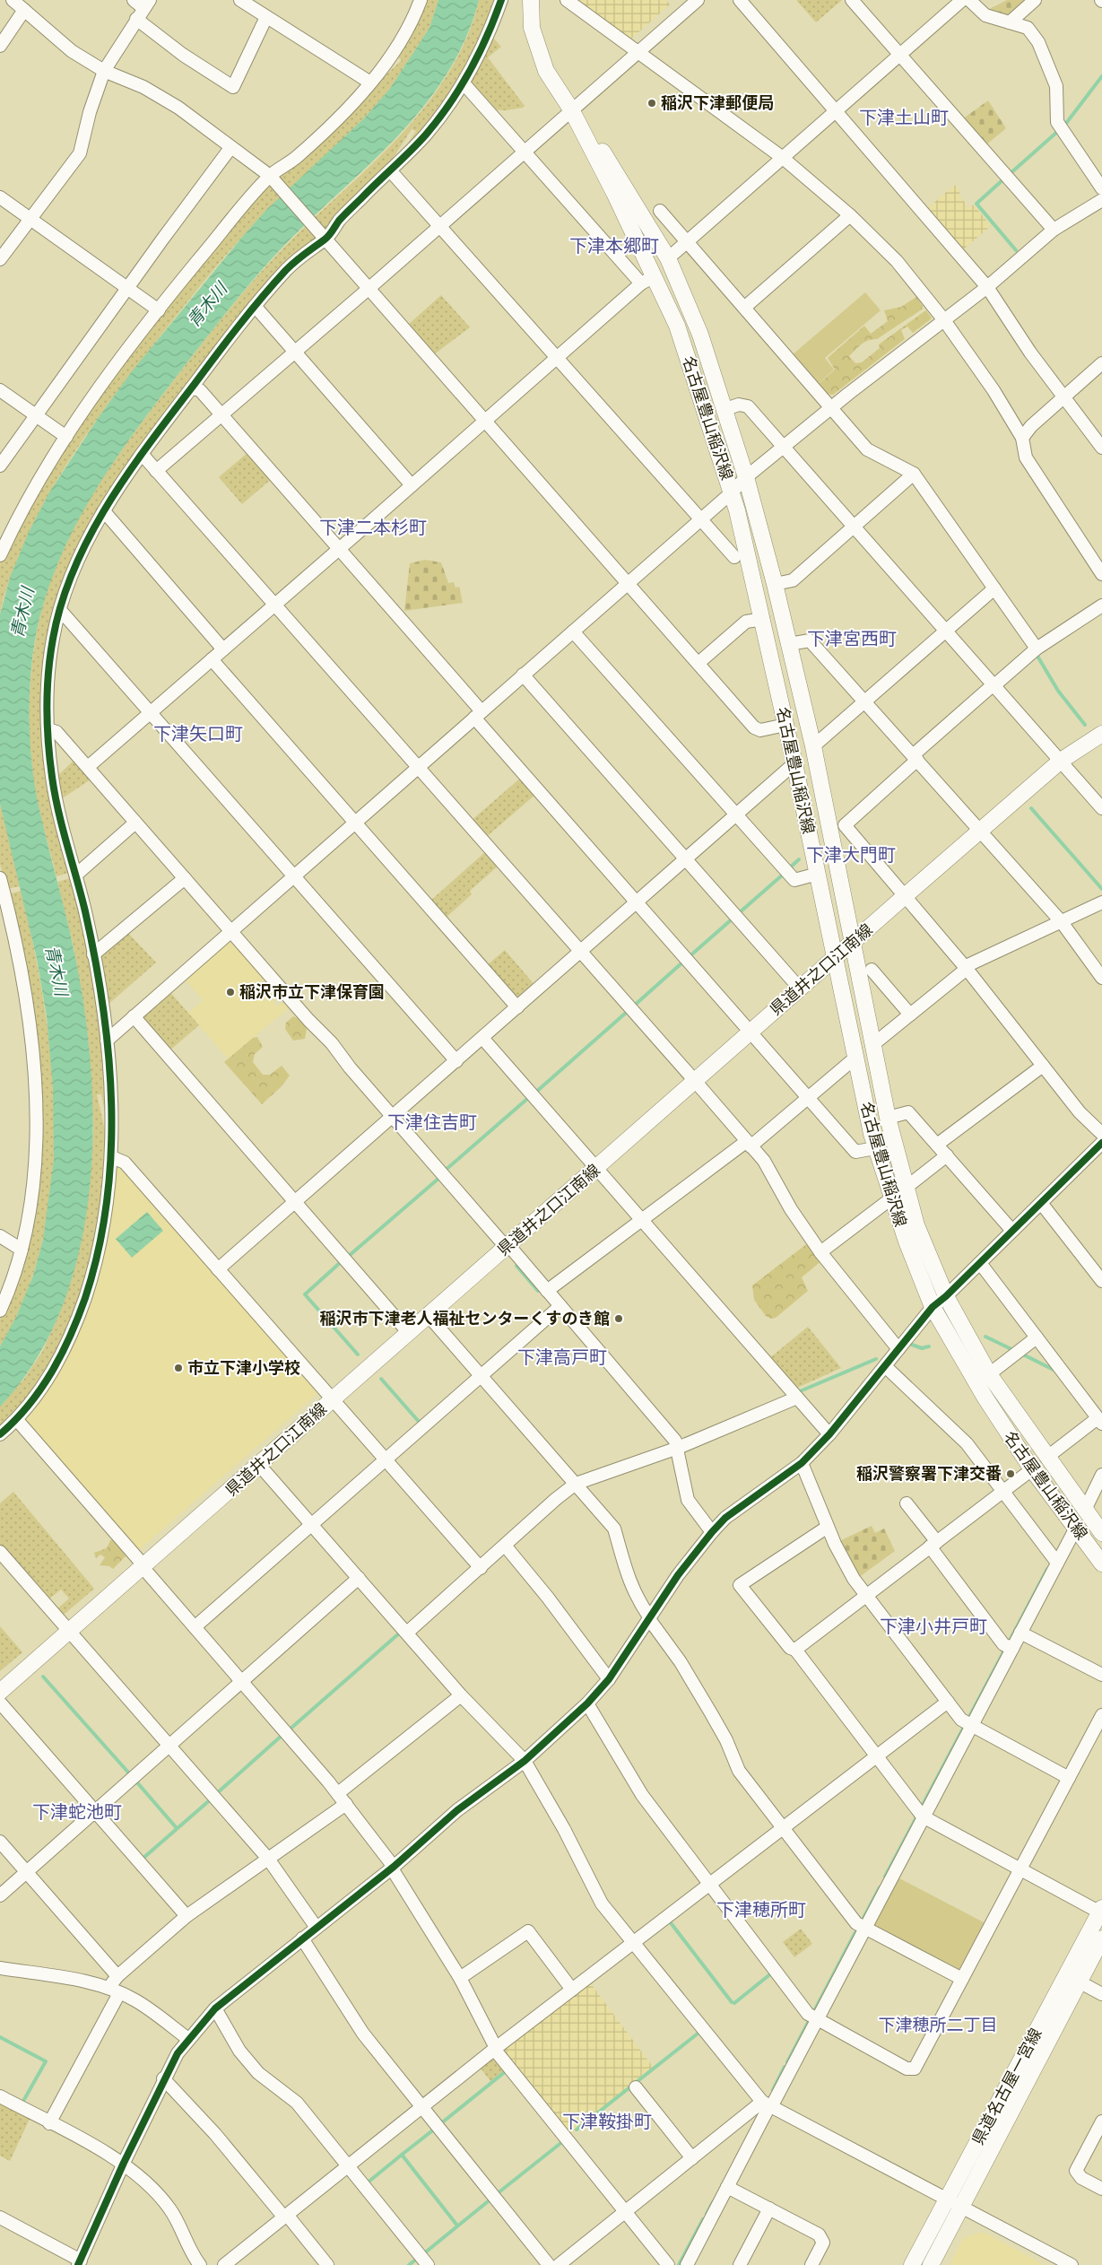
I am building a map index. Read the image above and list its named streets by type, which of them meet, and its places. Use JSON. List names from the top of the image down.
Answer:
{
  "streets": {
    "main road": ["名古屋豊山稲沢線", "県道井之口江南線", "県道名古屋一宮線"]
  },
  "crossings": [
    ["名古屋豊山稲沢線", "県道井之口江南線"]
  ],
  "districts": [
    "下津土山町",
    "下津本郷町",
    "下津二本杉町",
    "下津宮西町",
    "下津矢口町",
    "下津大門町",
    "下津住吉町",
    "下津高戸町",
    "下津小井戸町",
    "下津蛇池町",
    "下津穂所町",
    "下津穂所二丁目",
    "下津鞍掛町"
  ],
  "water": ["青木川"],
  "places": [
    "稲沢下津郵便局",
    "稲沢市立下津保育園",
    "稲沢市下津老人福祉センターくすのき館",
    "市立下津小学校",
    "稲沢警察署下津交番"
  ]
}
